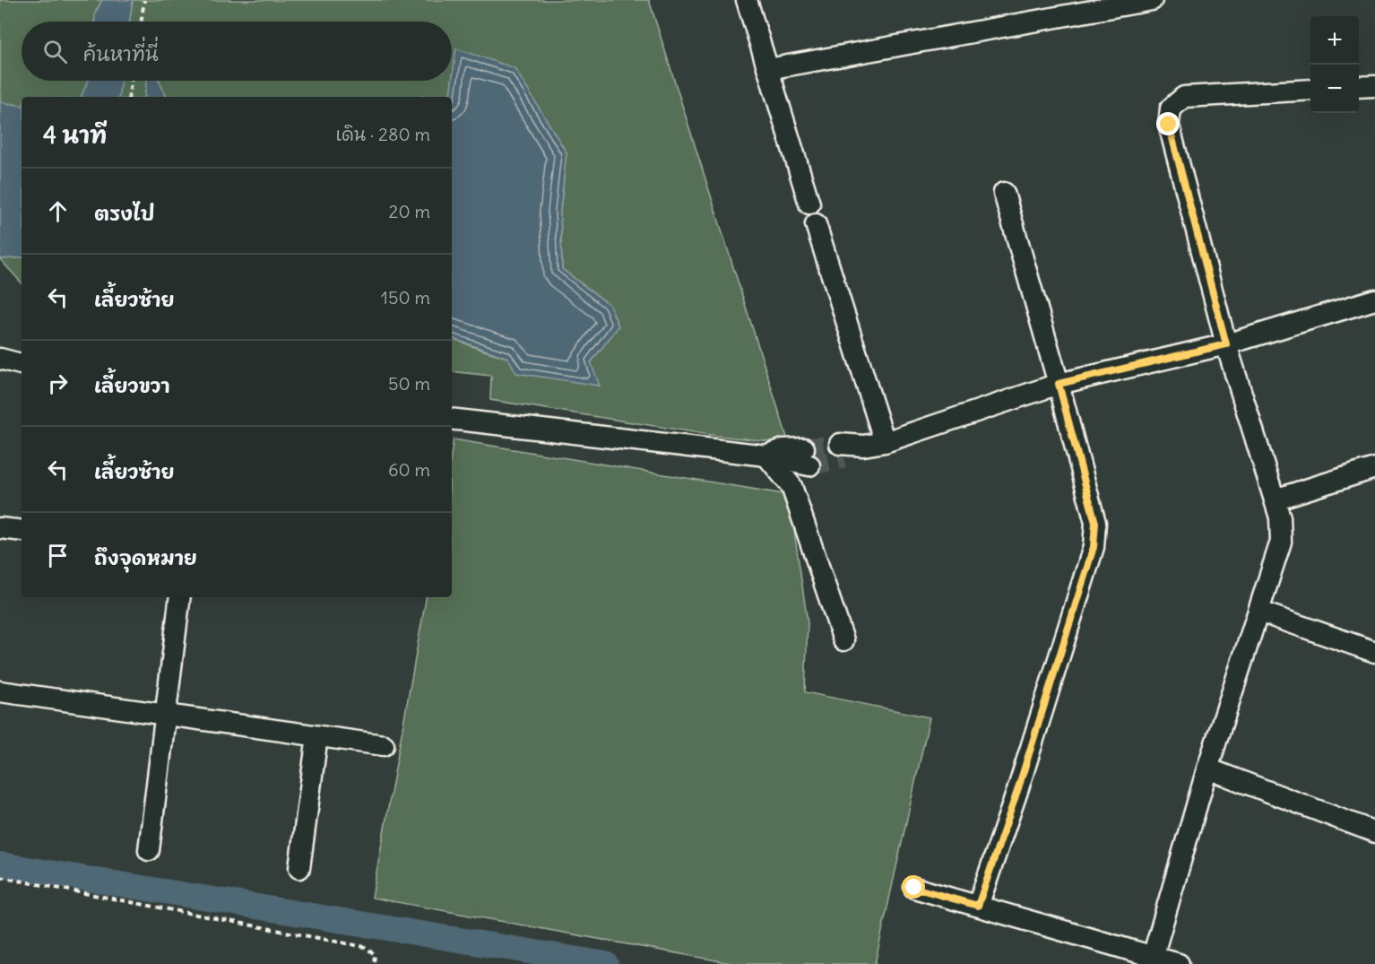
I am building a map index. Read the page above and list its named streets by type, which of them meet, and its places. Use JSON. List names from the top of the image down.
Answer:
{
  "page": {
    "map_buttons": ["+", "−"],
    "search": "ค้นหาที่นี่",
    "heading": ["4 นาที", "เดิน · 280 m"],
    "list": [
      ["ตรงไป", "20 m"],
      ["เลี้ยวซ้าย", "150 m"],
      ["เลี้ยวขวา", "50 m"],
      ["เลี้ยวซ้าย", "60 m"],
      "ถึงจุดหมาย"
    ]
  }
}
